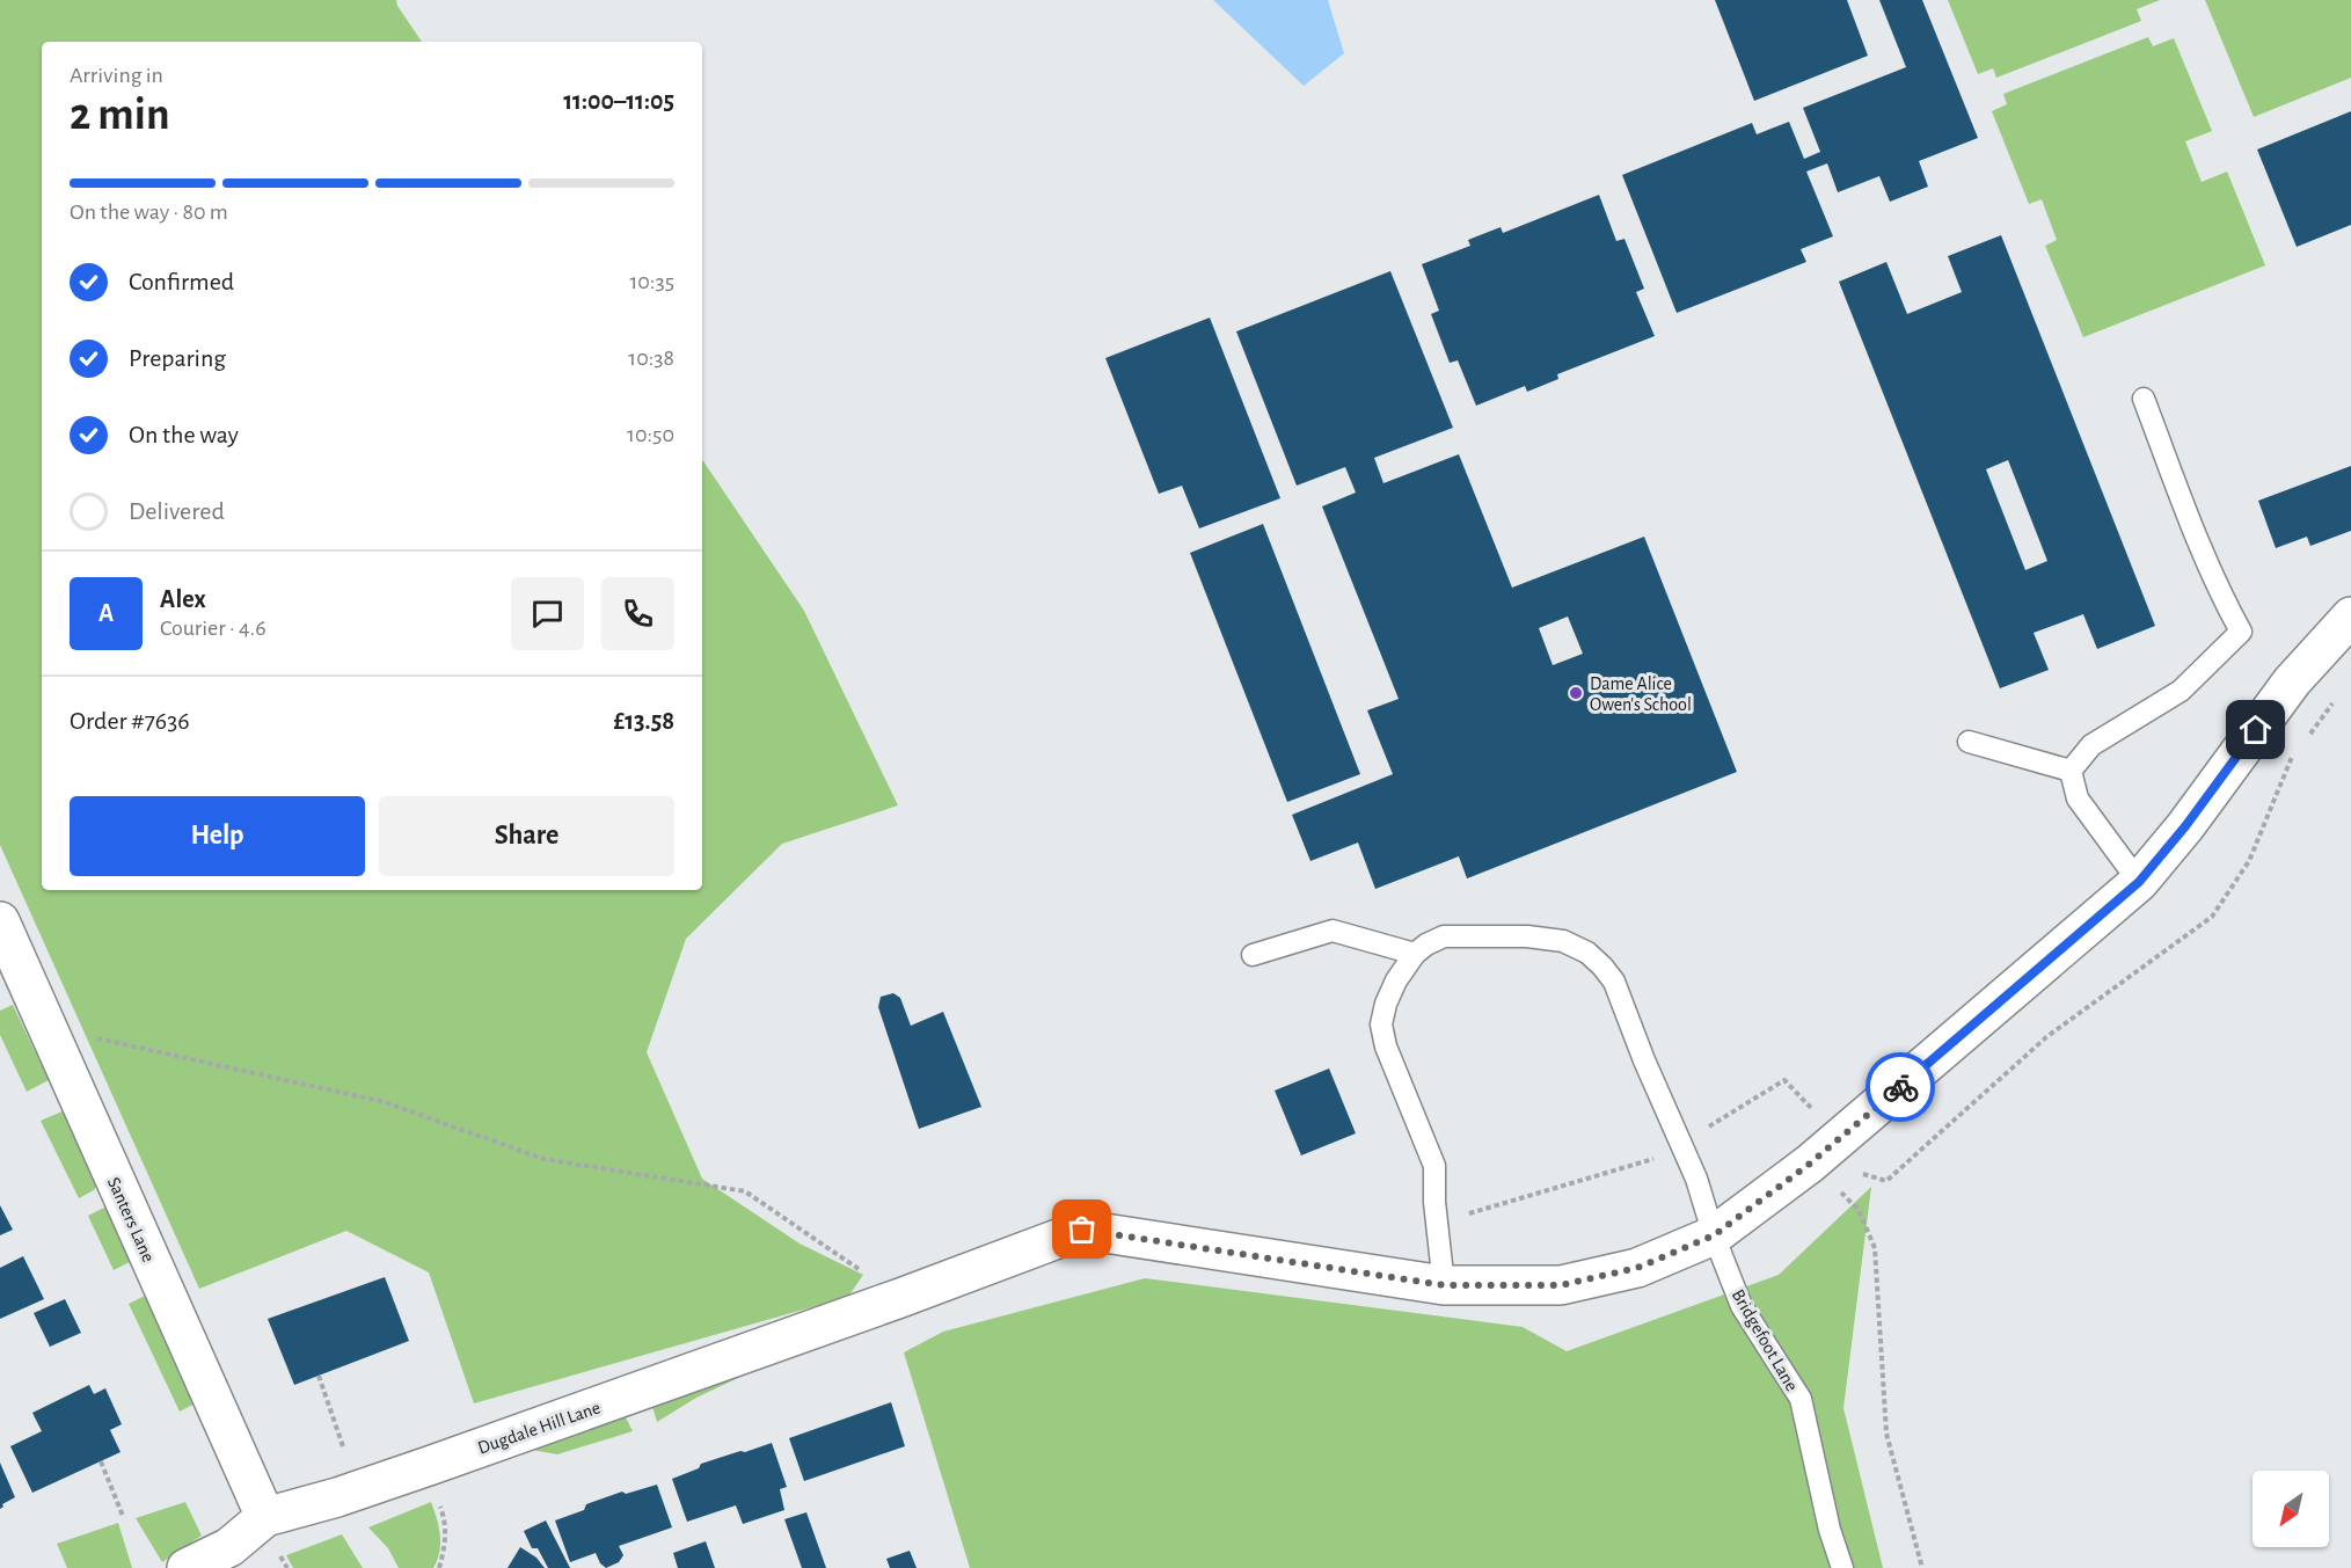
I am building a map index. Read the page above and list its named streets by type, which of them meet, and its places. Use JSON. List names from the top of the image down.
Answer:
{
  "streets": {
    "street": ["Santers Lane", "Dugdale Hill Lane"],
    "lane": ["Bridgefoot Lane"]
  },
  "crossings": [
    ["Santers Lane", "Dugdale Hill Lane"],
    ["Bridgefoot Lane", "Dugdale Hill Lane"]
  ],
  "places": ["Dame Alice Owen's School"],
  "north": "bottom left",
  "page": {
    "heading": ["2 min", "Arriving in", "11:00–11:05"],
    "panel": [
      "Alex",
      "Courier · 4.6",
      "Order #7636",
      "£13.58"
    ],
    "bar": "On the way · 80 m",
    "list": [
      ["Confirmed", "10:35"],
      ["Preparing", "10:38"],
      ["On the way", "10:50"],
      "Delivered"
    ],
    "round": "A",
    "buttons": ["Help", "Share"]
  }
}
